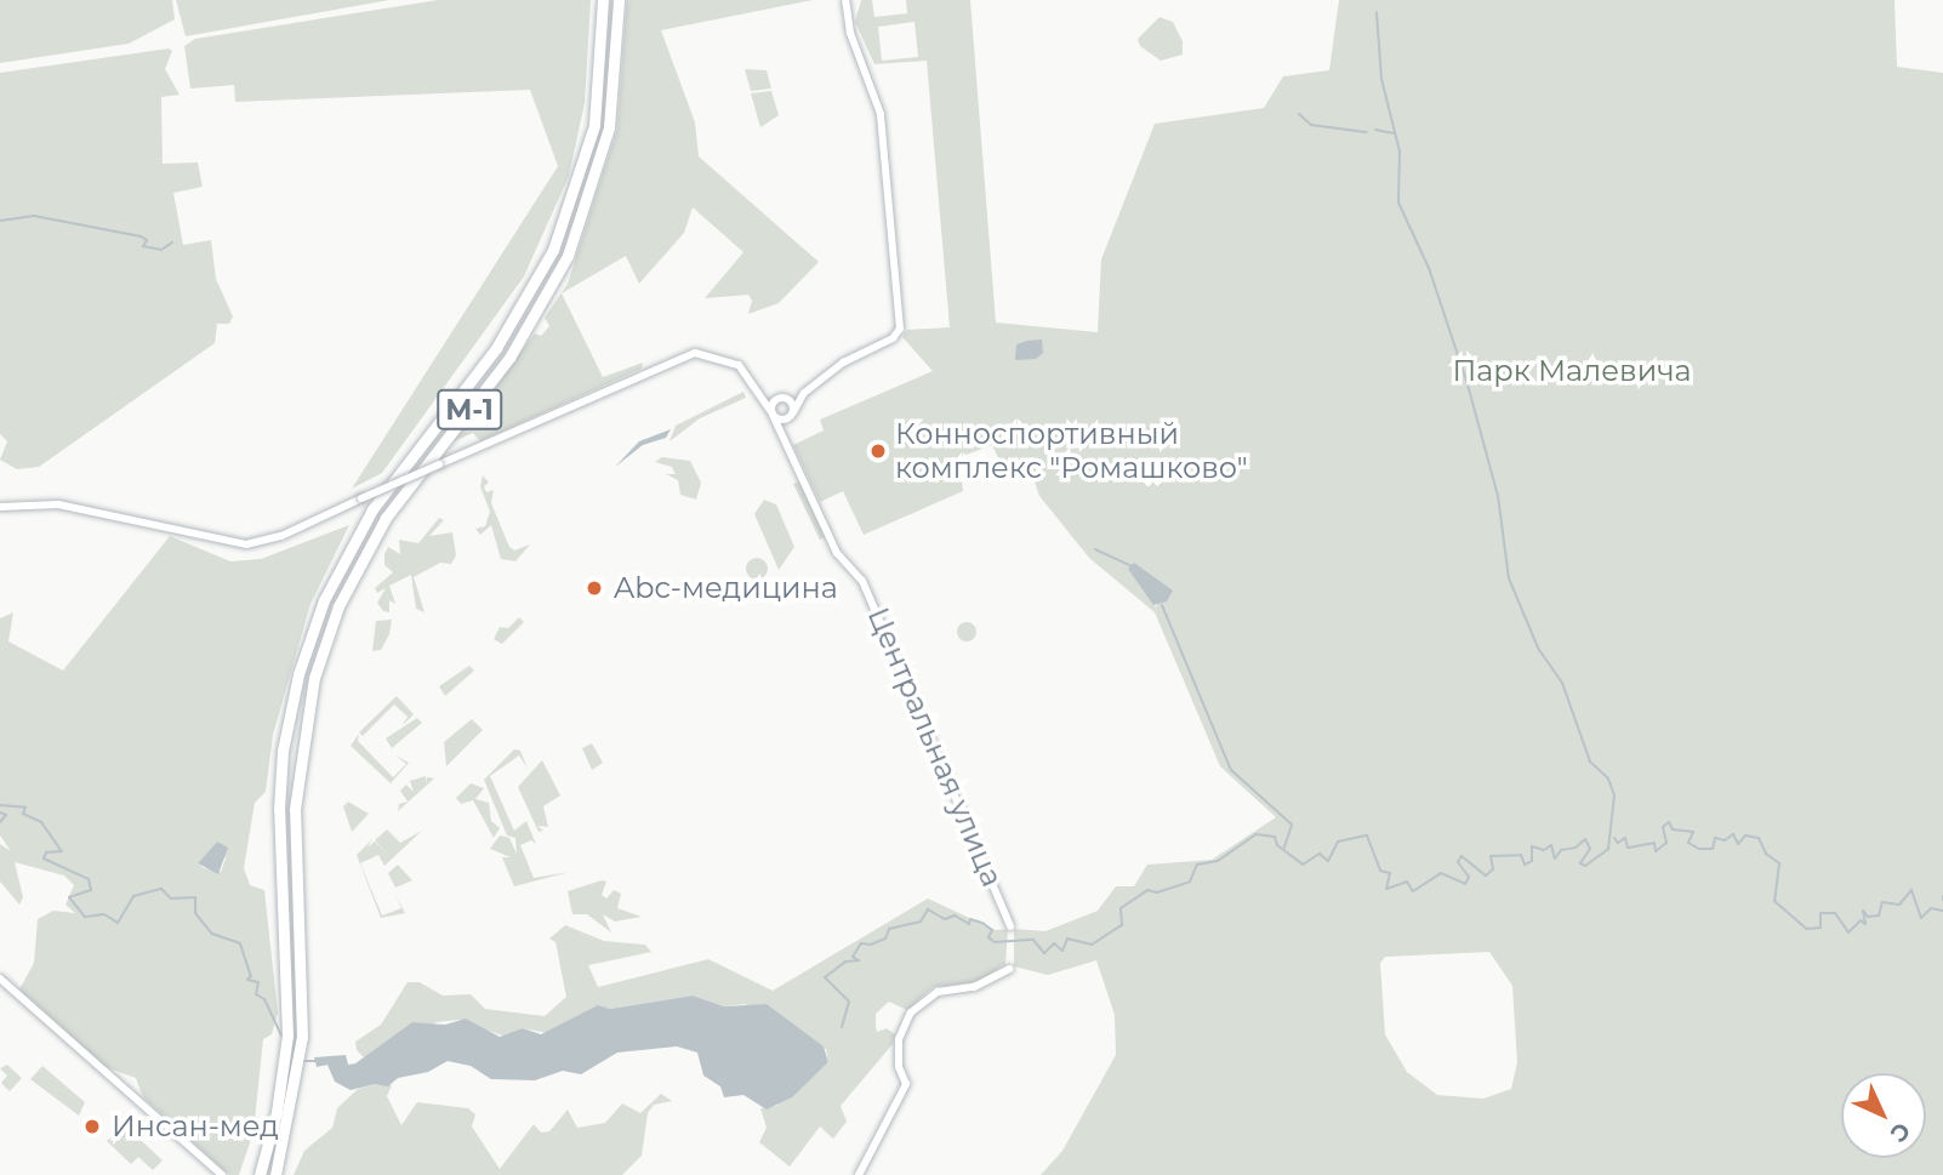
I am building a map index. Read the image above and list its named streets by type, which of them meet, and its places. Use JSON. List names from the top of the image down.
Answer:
{
  "streets": {
    "highway": ["М-1"],
    "street": ["Центральная улица"]
  },
  "parks": ["Парк Малевича"],
  "places": ["Конноспортивный комплекс \"Ромашково\"", "Abc-медицина", "Инсан-мед"],
  "north": "bottom right"
}
